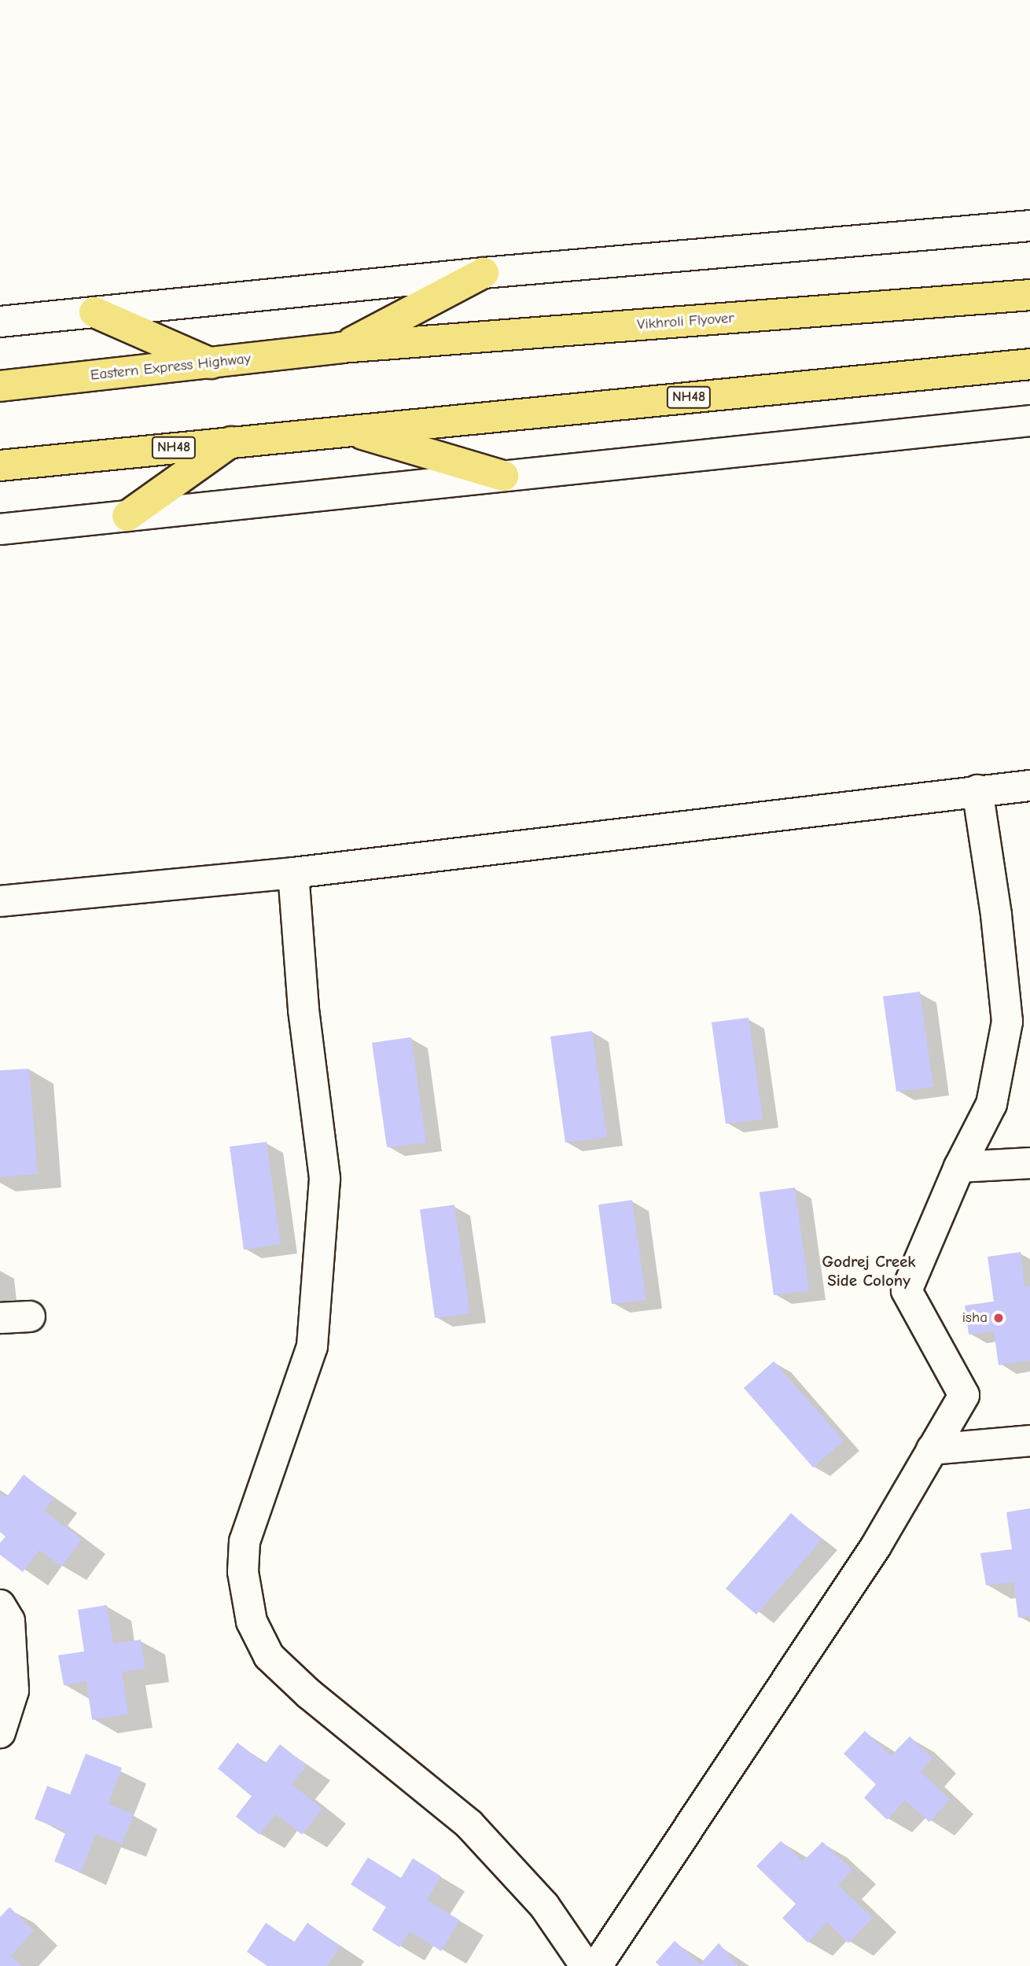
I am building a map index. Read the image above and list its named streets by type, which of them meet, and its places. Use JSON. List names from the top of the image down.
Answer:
{
  "streets": {
    "highway": ["Vikhroli Flyover", "Eastern Express Highway", "NH48"]
  },
  "crossings": [
    ["Vikhroli Flyover", "Eastern Express Highway"]
  ],
  "districts": ["Godrej Creek Side Colony"],
  "places": ["isha"]
}
